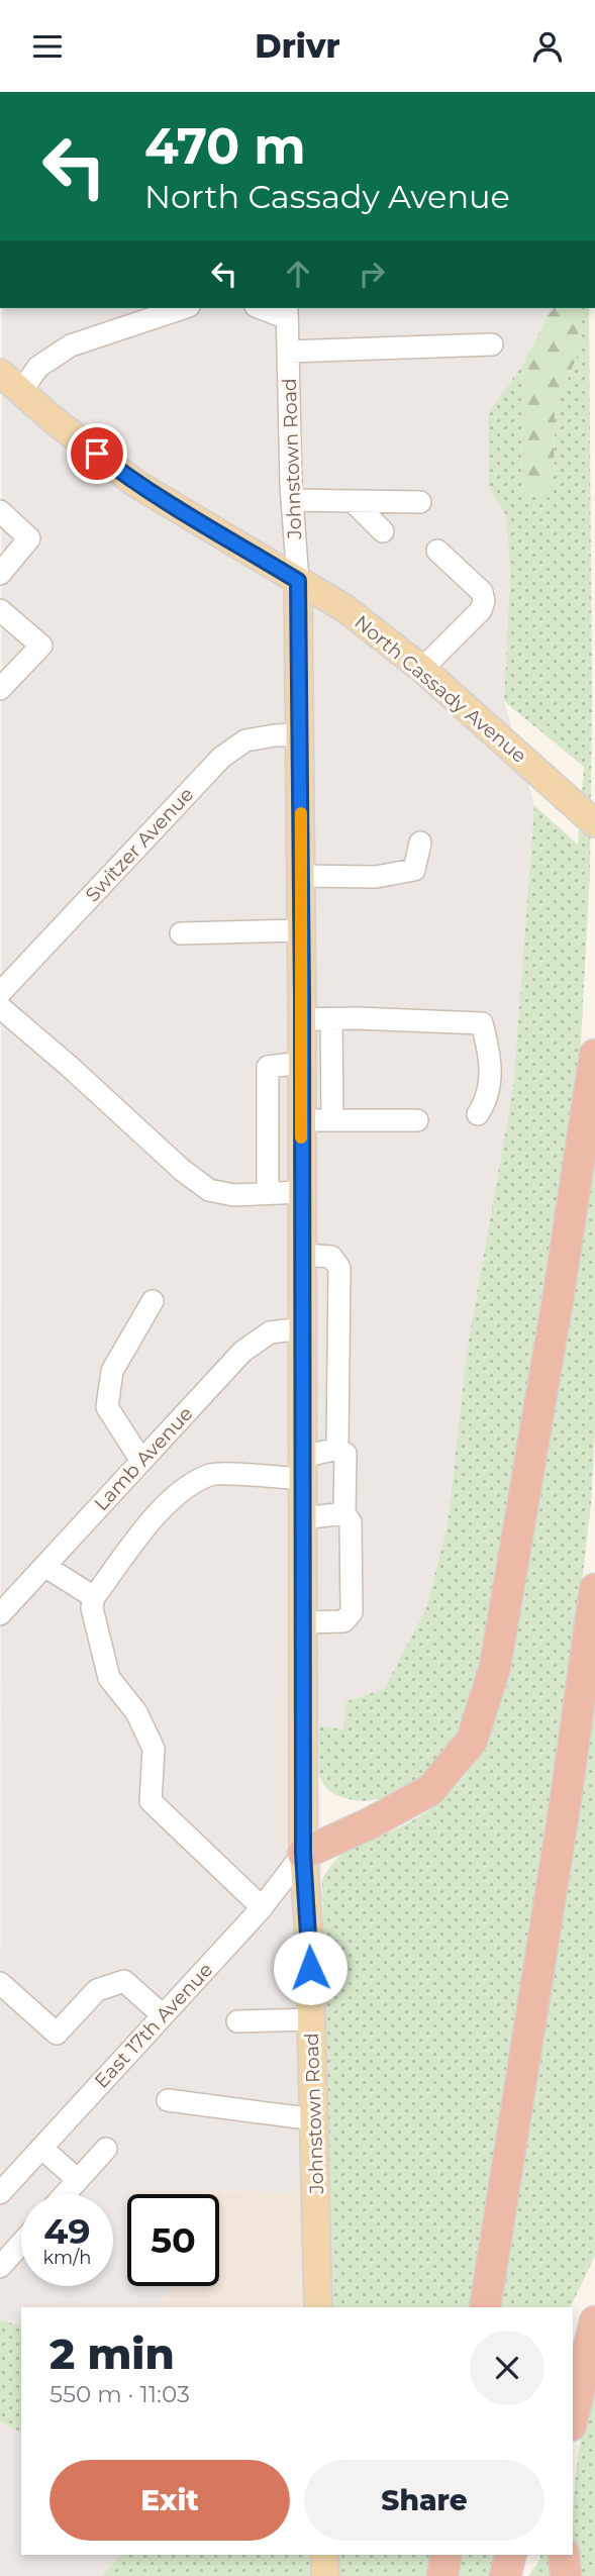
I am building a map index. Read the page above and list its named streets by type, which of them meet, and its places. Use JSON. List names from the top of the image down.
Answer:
{
  "streets": {
    "main road": ["Johnstown Road", "North Cassady Avenue"],
    "street": ["Switzer Avenue", "Lamb Avenue", "East 17th Avenue"]
  },
  "crossings": [
    ["Johnstown Road", "North Cassady Avenue"],
    ["Johnstown Road", "Switzer Avenue"],
    ["Johnstown Road", "Lamb Avenue"],
    ["Johnstown Road", "East 17th Avenue"]
  ],
  "page": {
    "header": "Drivr",
    "turn": ["470 m", "North Cassady Avenue"],
    "speed": "49 km/h",
    "limit": "50",
    "heading": ["2 min", "550 m · 11:03"],
    "buttons": ["Exit", "Share"]
  }
}
